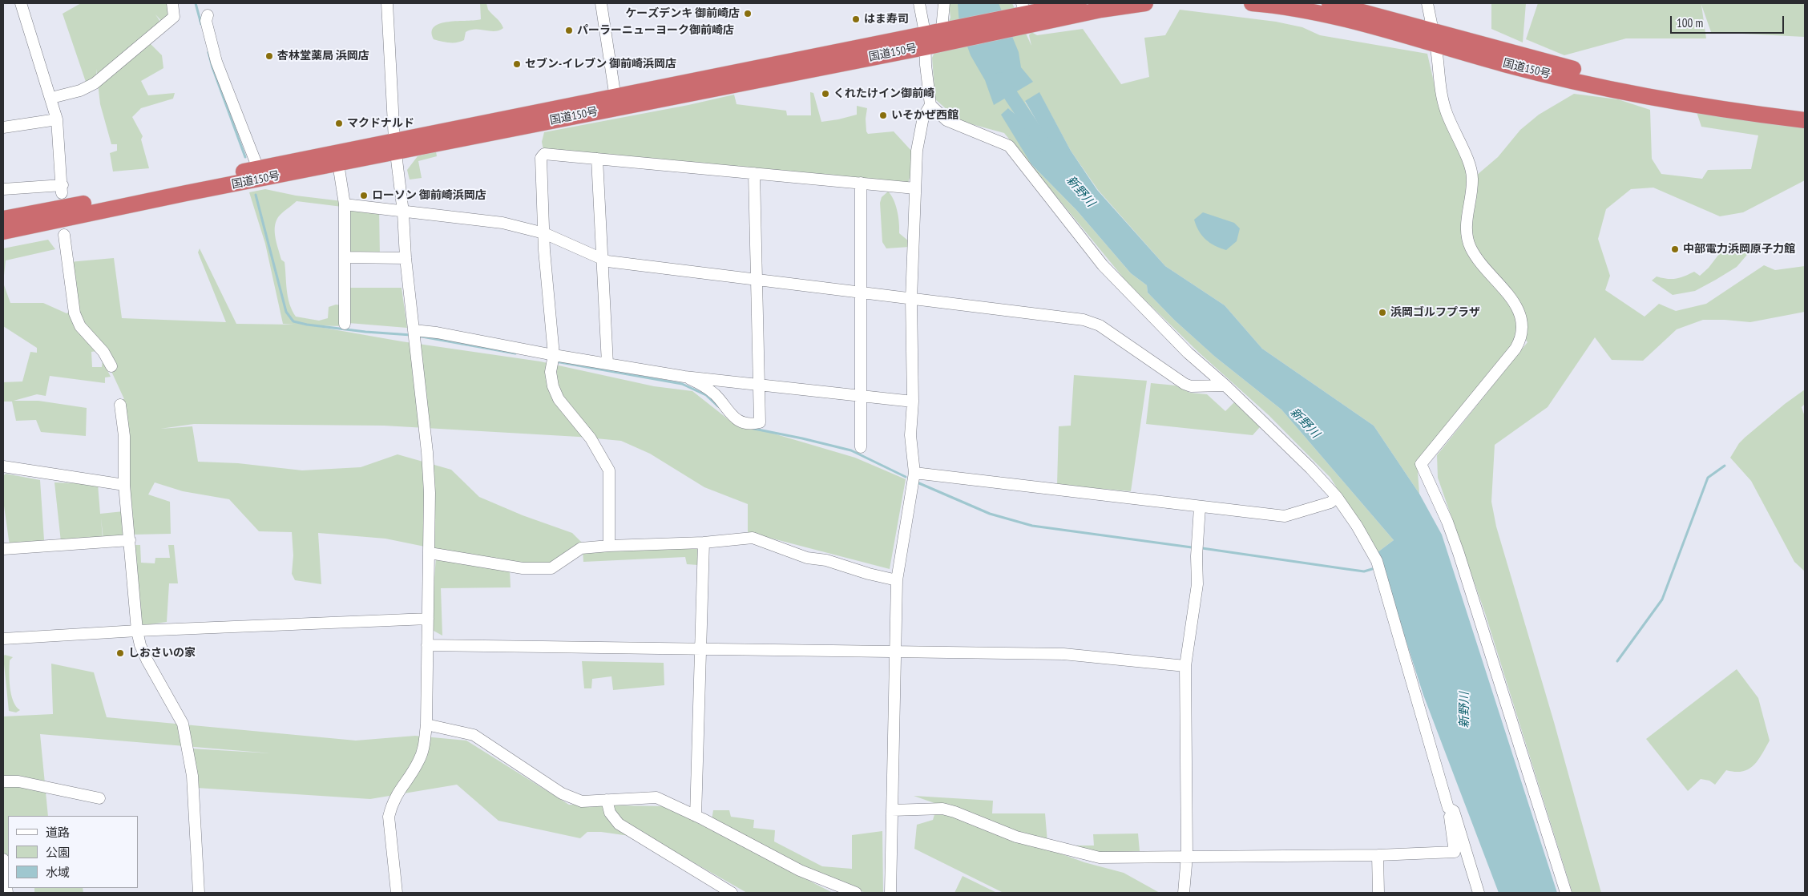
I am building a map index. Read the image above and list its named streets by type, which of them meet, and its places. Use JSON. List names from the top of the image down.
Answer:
{
  "streets": {
    "highway": ["国道150号"]
  },
  "water": ["新野川"],
  "places": [
    "ケーズデンキ 御前崎店",
    "はま寿司",
    "パーラーニューヨーク御前崎店",
    "杏林堂薬局 浜岡店",
    "セブン-イレブン 御前崎浜岡店",
    "くれたけイン御前崎",
    "いそかぜ西館",
    "マクドナルド",
    "ローソン 御前崎浜岡店",
    "中部電力浜岡原子力館",
    "浜岡ゴルフプラザ",
    "しおさいの家"
  ],
  "legend": ["道路", "公園", "水域"],
  "scale_bar": "100 m"
}
